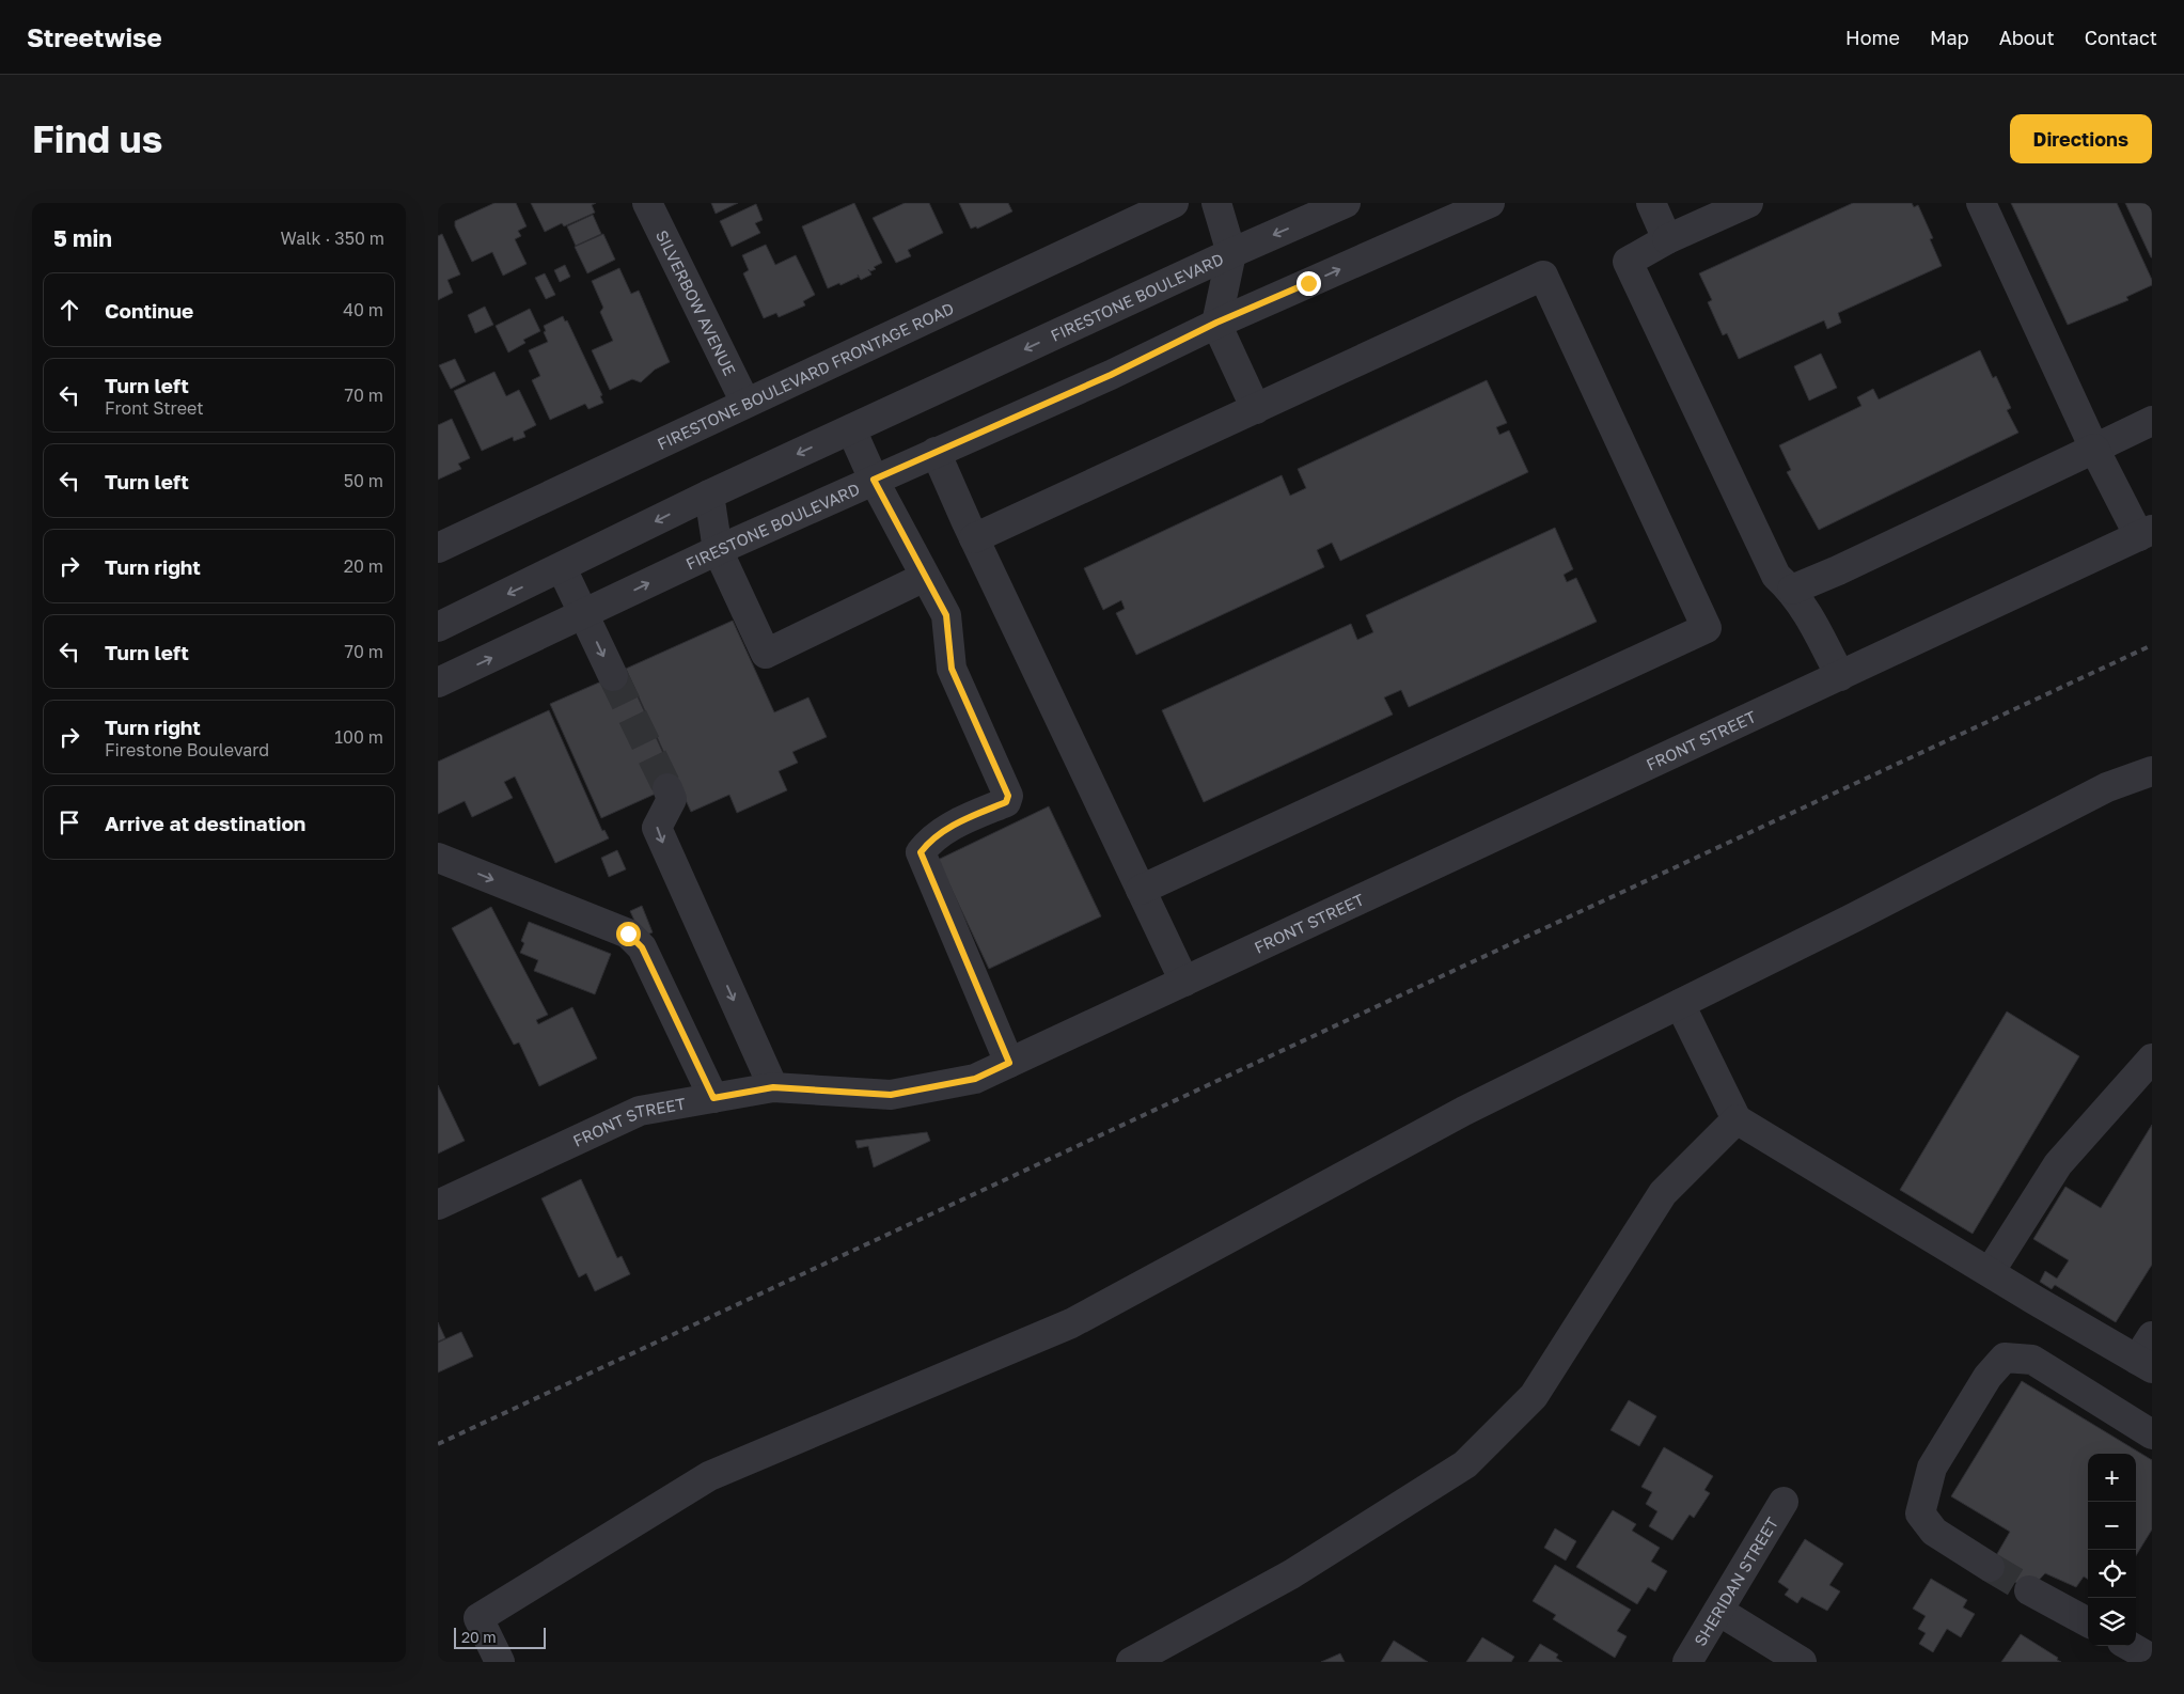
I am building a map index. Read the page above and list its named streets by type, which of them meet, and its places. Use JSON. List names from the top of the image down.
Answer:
{
  "streets": {
    "street": [
      "FIRESTONE BOULEVARD",
      "SILVERBOW AVENUE",
      "FIRESTONE BOULEVARD FRONTAGE ROAD",
      "FRONT STREET",
      "SHERIDAN STREET"
    ]
  },
  "crossings": [
    ["SILVERBOW AVENUE", "FIRESTONE BOULEVARD FRONTAGE ROAD"]
  ],
  "scale_bar": "20 m",
  "page": {
    "header": "Streetwise",
    "nav": [
      "Home",
      "Map",
      "About",
      "Contact"
    ],
    "buttons": "Directions",
    "title": "Find us",
    "heading": ["5 min", "Walk · 350 m"],
    "list": [
      ["Continue", "40 m"],
      ["Turn left", "Front Street", "70 m"],
      ["Turn left", "50 m"],
      ["Turn right", "20 m"],
      ["Turn left", "70 m"],
      ["Turn right", "Firestone Boulevard", "100 m"],
      "Arrive at destination"
    ],
    "map_buttons": ["+", "−"],
    "scale": "20 m"
  }
}
